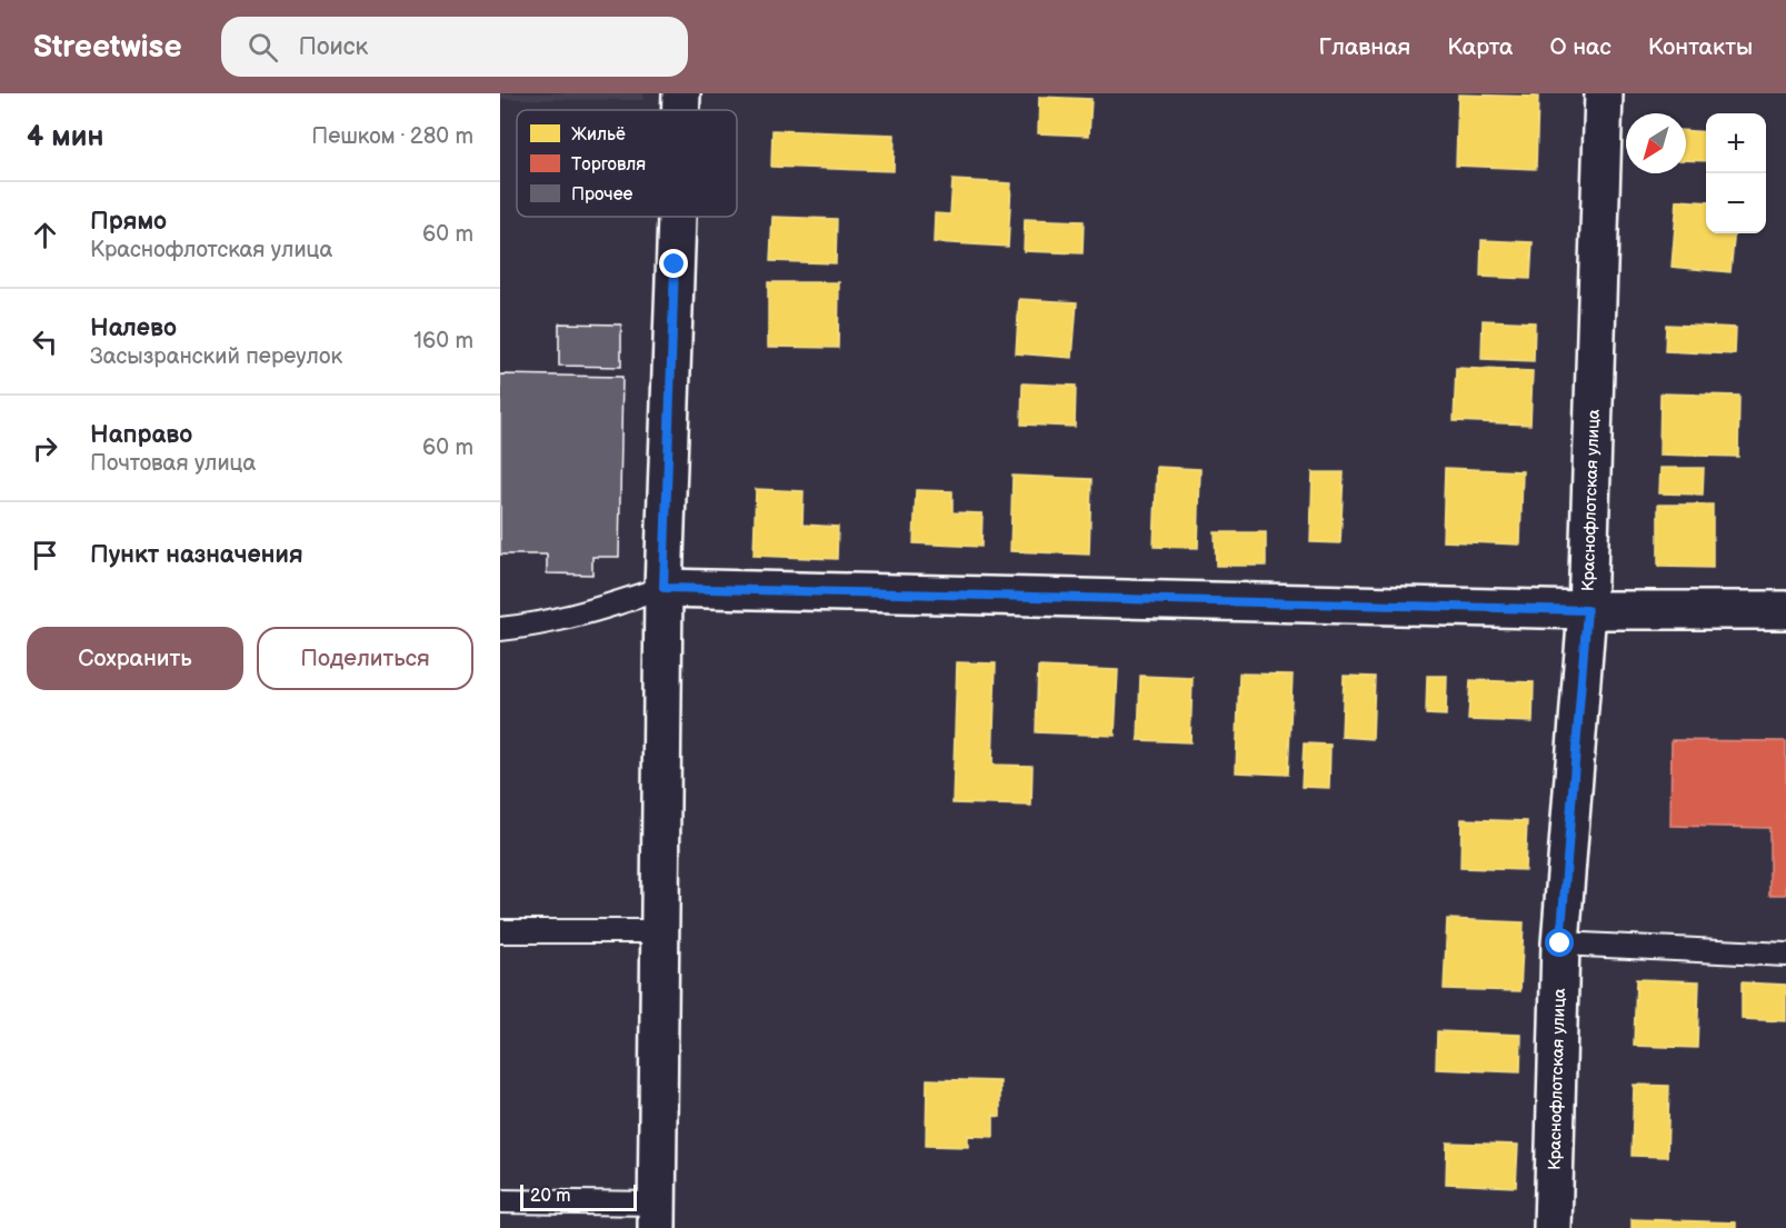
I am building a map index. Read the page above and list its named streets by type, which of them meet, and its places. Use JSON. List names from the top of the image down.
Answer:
{
  "streets": {
    "street": ["Краснофлотская улица"]
  },
  "legend": ["Жильё", "Торговля", "Прочее"],
  "scale_bar": "20 m",
  "north": "bottom left",
  "page": {
    "header": "Streetwise",
    "search": "Поиск",
    "nav": [
      "Главная",
      "Карта",
      "О нас",
      "Контакты"
    ],
    "heading": ["4 мин", "Пешком · 280 m"],
    "map_buttons": ["+", "−"],
    "list": [
      ["Прямо", "Краснофлотская улица", "60 m"],
      ["Налево", "Засызранский переулок", "160 m"],
      ["Направо", "Почтовая улица", "60 m"],
      "Пункт назначения"
    ],
    "buttons": ["Сохранить", "Поделиться"],
    "scale": "20 m"
  }
}
